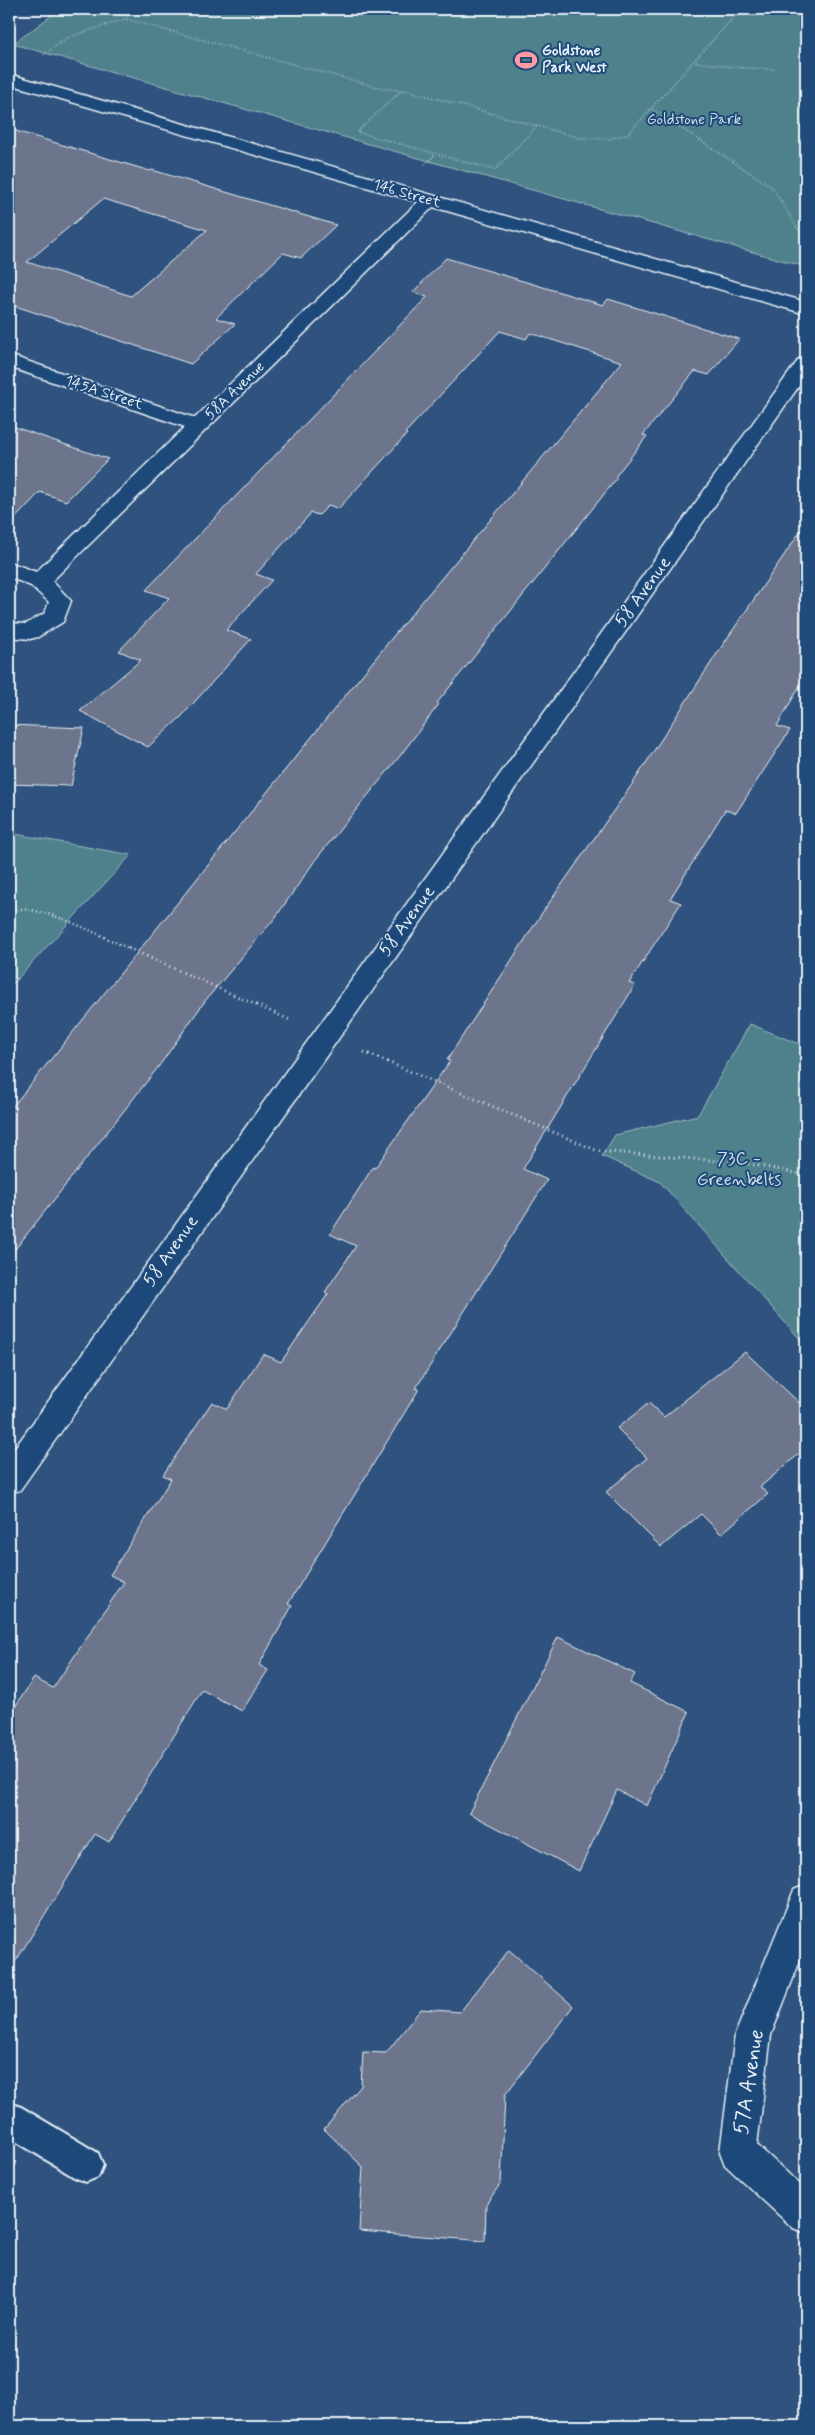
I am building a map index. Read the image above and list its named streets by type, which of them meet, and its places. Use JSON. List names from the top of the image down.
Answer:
{
  "streets": {
    "street": [
      "146 Street",
      "58A Avenue",
      "145A Street",
      "58 Avenue",
      "57A Avenue"
    ]
  },
  "crossings": [
    ["146 Street", "58A Avenue"],
    ["58A Avenue", "145A Street"]
  ],
  "parks": ["Goldstone Park", "73C - Greenbelts"],
  "places": {
    "sports": ["Goldstone Park West"]
  }
}
